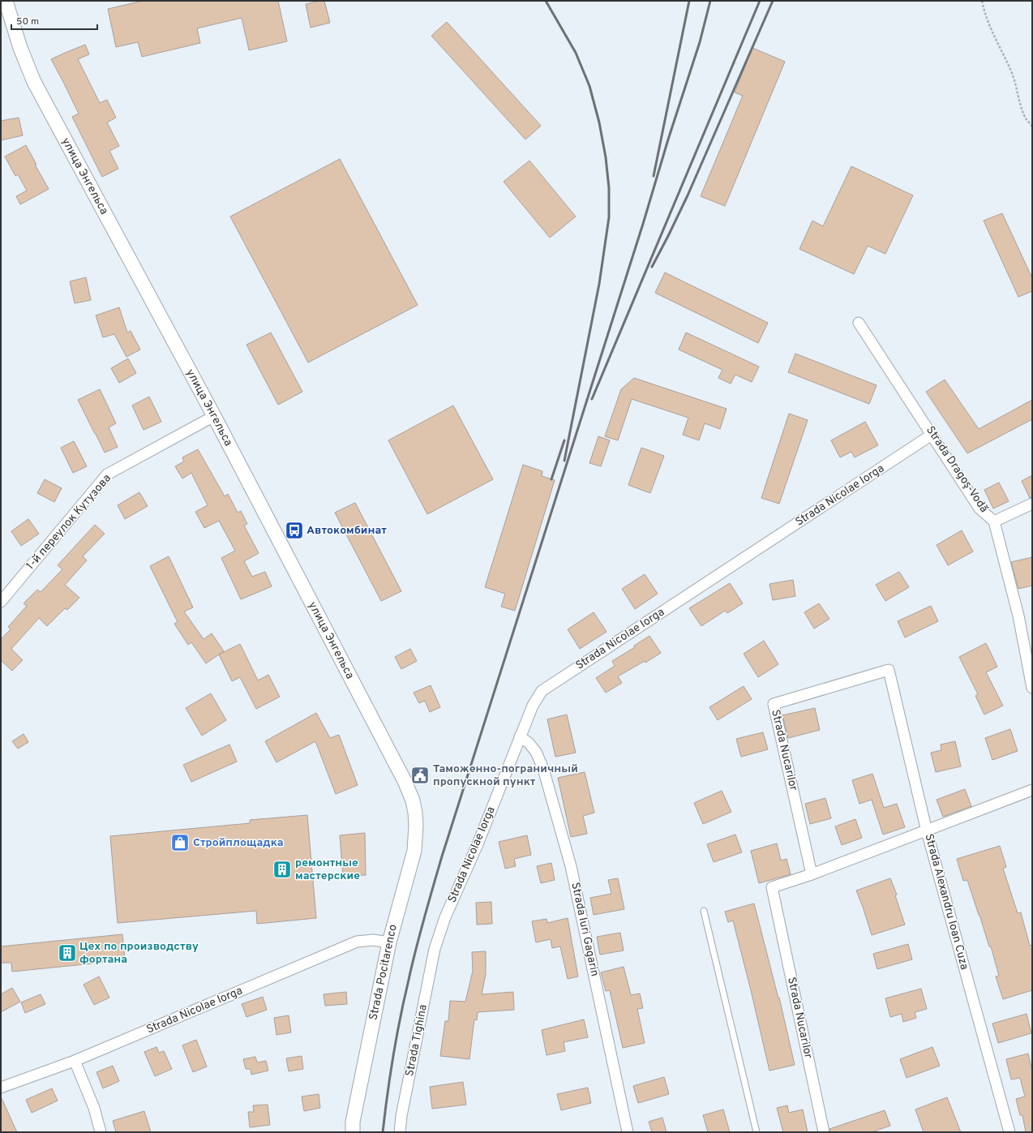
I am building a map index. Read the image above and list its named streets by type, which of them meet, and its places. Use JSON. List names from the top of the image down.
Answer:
{
  "streets": {
    "street": [
      "улица Энгельса",
      "Strada Dragoş-Vodă",
      "Strada Nicolae Iorga",
      "1-й переулок Кутузова",
      "Strada Nucarilor",
      "Strada Alexandru Ioan Cuza",
      "Strada Iuri Gagarin",
      "Strada Pocitarenco",
      "Strada Tighina"
    ]
  },
  "crossings": [
    ["улица Энгельса", "1-й переулок Кутузова"],
    ["улица Энгельса", "Strada Pocitarenco"],
    ["Strada Dragoş-Vodă", "Strada Nicolae Iorga"],
    ["Strada Nicolae Iorga", "Strada Iuri Gagarin"],
    ["Strada Nicolae Iorga", "Strada Pocitarenco"],
    ["Strada Nicolae Iorga", "Strada Tighina"],
    ["Strada Nucarilor", "Strada Alexandru Ioan Cuza"]
  ],
  "places": {
    "bus stop": ["Автокомбинат"],
    "public building": ["Таможенно-пограничный пропускной пункт"],
    "shop": ["Стройплощадка"],
    "building": ["ремонтные мастерские", "Цех по производству фортана"]
  },
  "scale_bar": "50 m"
}
